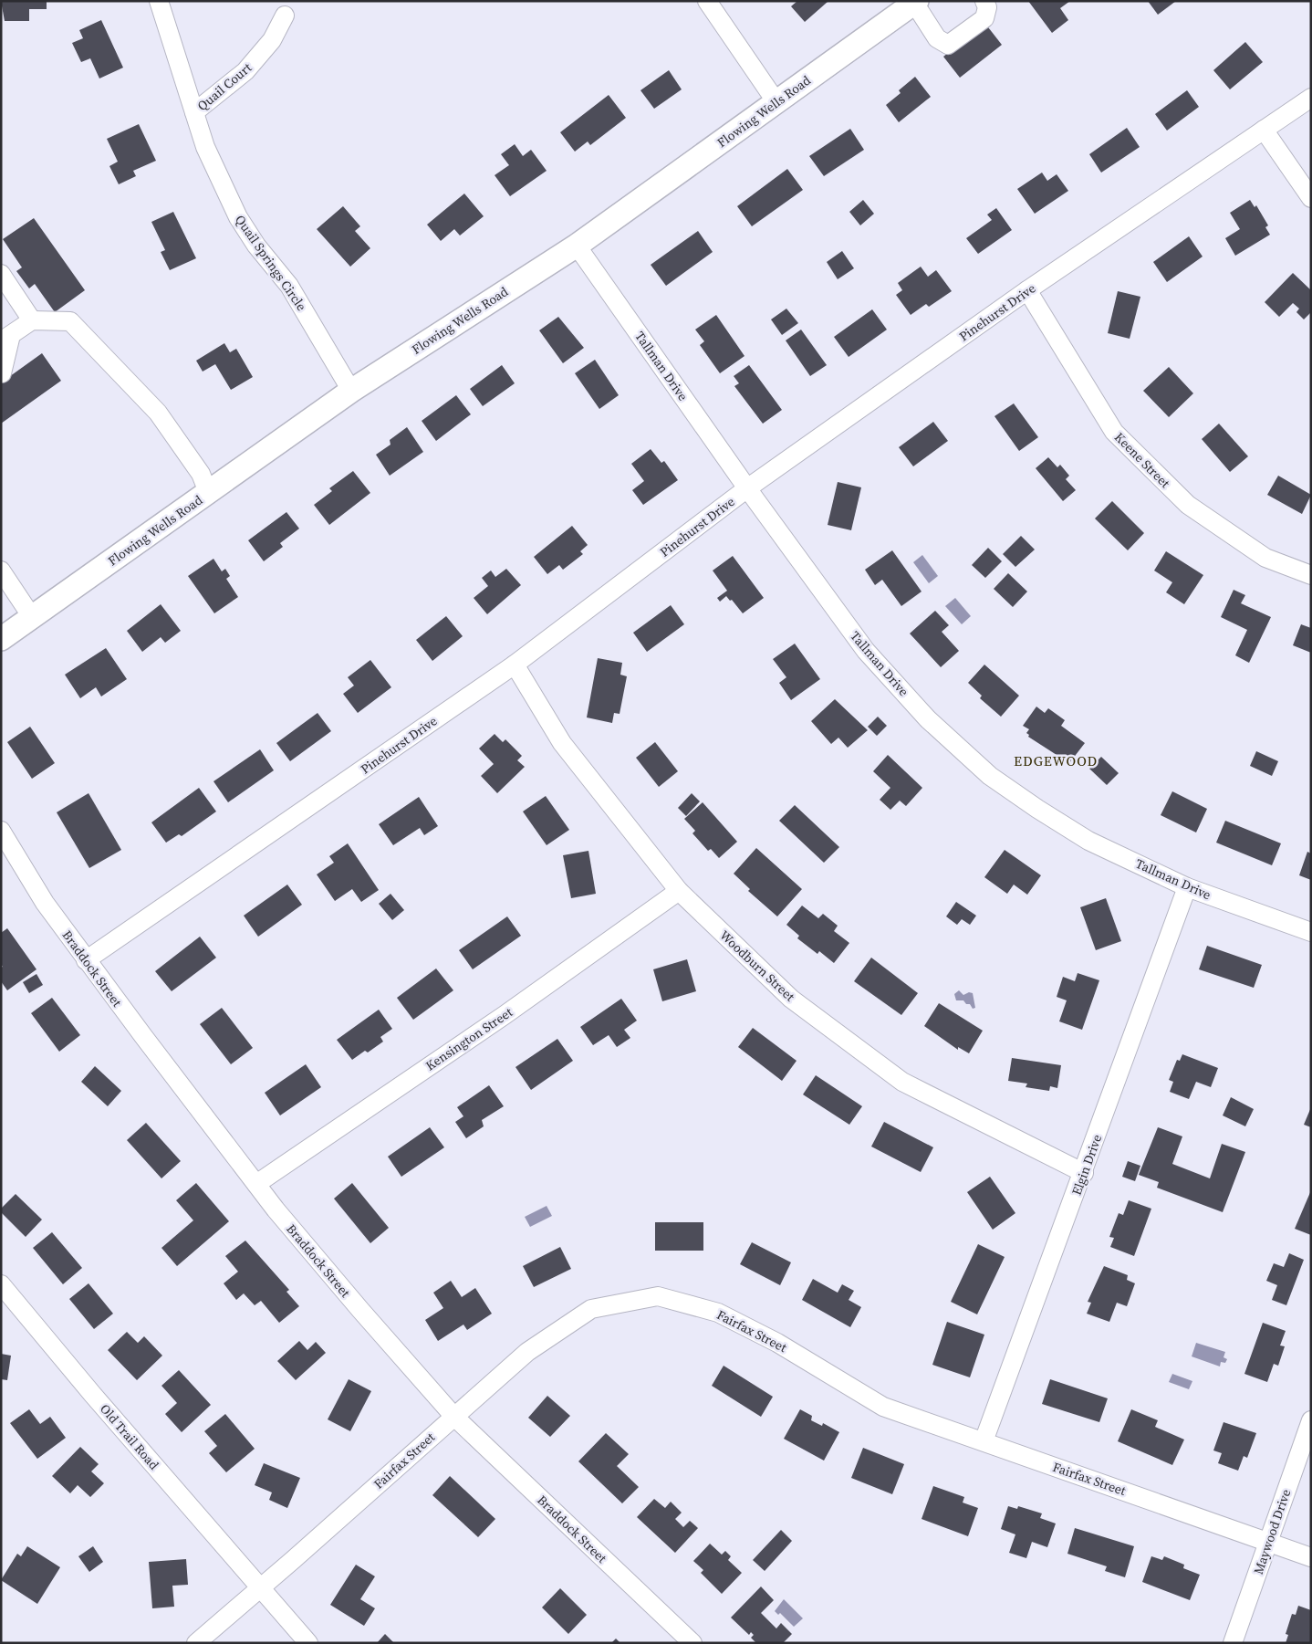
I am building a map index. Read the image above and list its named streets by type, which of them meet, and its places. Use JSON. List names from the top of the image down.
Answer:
{
  "streets": {
    "main road": ["Flowing Wells Road"],
    "street": [
      "Quail Court",
      "Quail Springs Circle",
      "Pinehurst Drive",
      "Tallman Drive",
      "Keene Street",
      "Woodburn Street",
      "Braddock Street",
      "Kensington Street",
      "Elgin Drive",
      "Fairfax Street",
      "Old Trail Road",
      "Maywood Drive"
    ]
  },
  "crossings": [
    ["Quail Court", "Quail Springs Circle"],
    ["Flowing Wells Road", "Quail Springs Circle"],
    ["Flowing Wells Road", "Tallman Drive"],
    ["Pinehurst Drive", "Tallman Drive"],
    ["Pinehurst Drive", "Keene Street"],
    ["Pinehurst Drive", "Woodburn Street"],
    ["Pinehurst Drive", "Braddock Street"],
    ["Tallman Drive", "Elgin Drive"],
    ["Woodburn Street", "Kensington Street"],
    ["Woodburn Street", "Elgin Drive"],
    ["Braddock Street", "Kensington Street"],
    ["Braddock Street", "Fairfax Street"],
    ["Elgin Drive", "Fairfax Street"],
    ["Fairfax Street", "Old Trail Road"],
    ["Fairfax Street", "Maywood Drive"]
  ],
  "districts": ["EDGEWOOD"]
}
